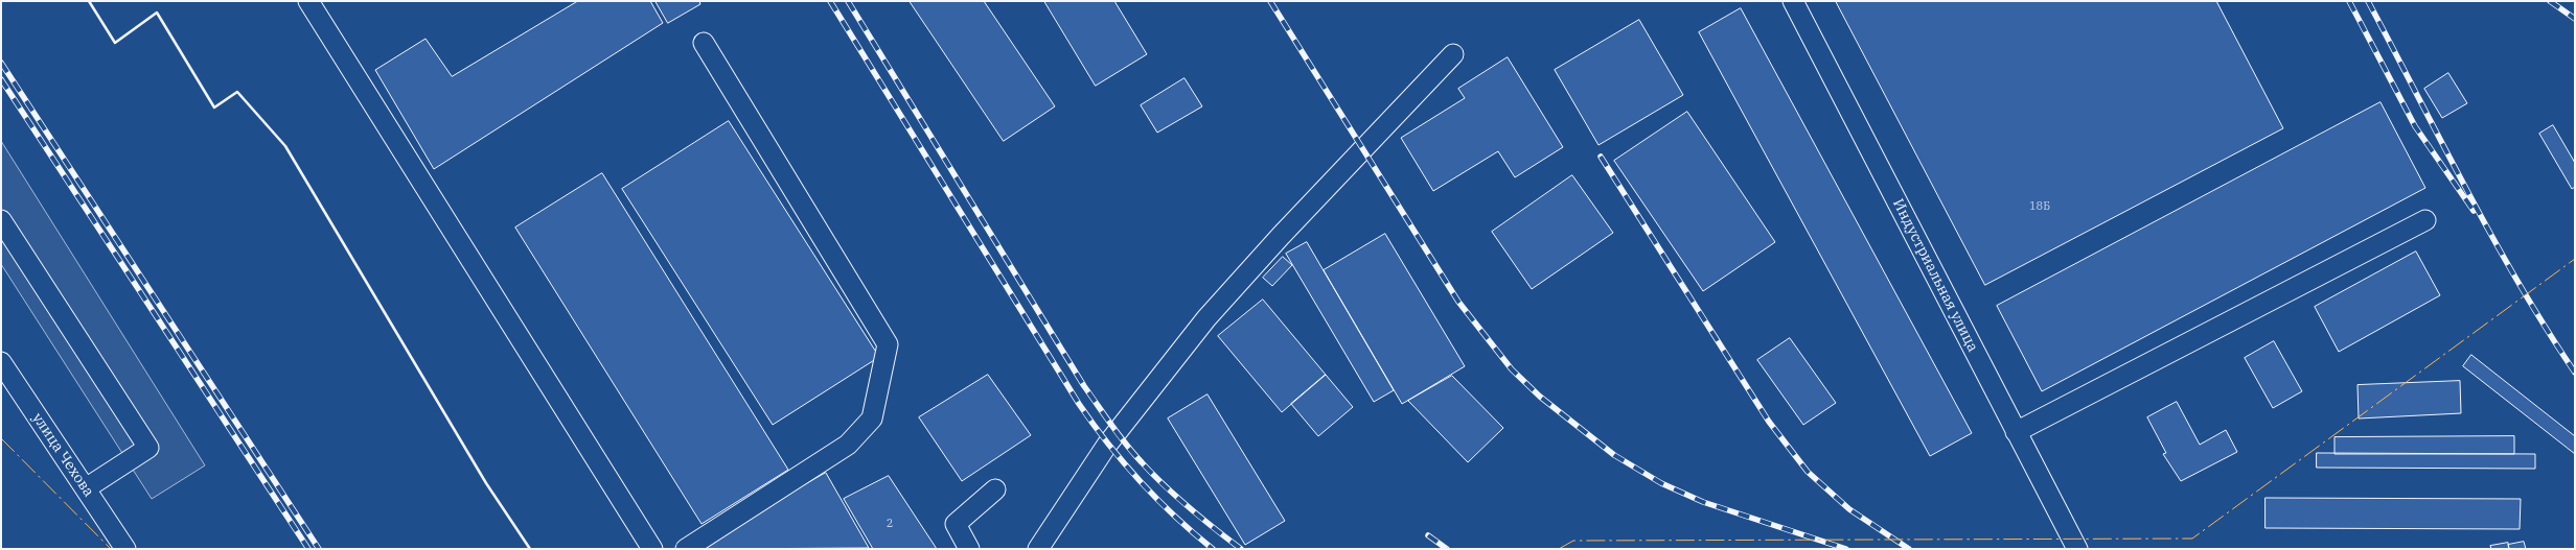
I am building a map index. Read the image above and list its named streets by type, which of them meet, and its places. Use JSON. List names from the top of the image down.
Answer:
{
  "streets": {
    "street": ["Индустриальная улица", "улица Чехова"]
  },
  "house_numbers": ["18Б", "2"]
}
